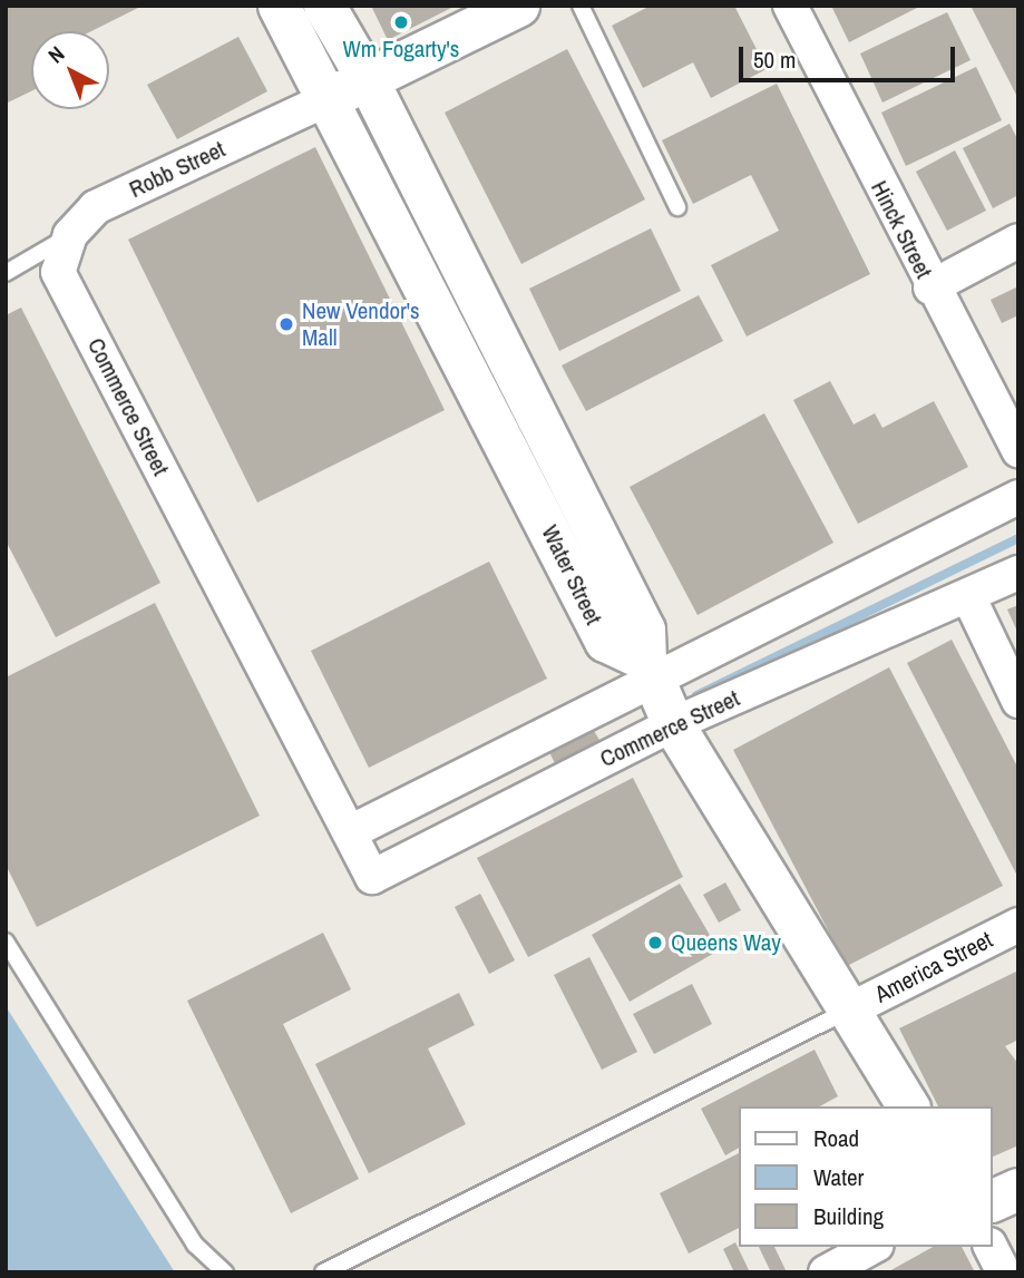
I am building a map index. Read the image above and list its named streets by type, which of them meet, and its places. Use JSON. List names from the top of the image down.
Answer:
{
  "streets": {
    "street": [
      "Robb Street",
      "Hinck Street",
      "Commerce Street",
      "Water Street",
      "America Street"
    ]
  },
  "crossings": [
    ["Robb Street", "Commerce Street"],
    ["Robb Street", "Water Street"],
    ["Commerce Street", "Water Street"],
    ["Water Street", "America Street"]
  ],
  "places": ["Wm Fogarty's", "New Vendor's Mall", "Queens Way"],
  "legend": ["Road", "Water", "Building"],
  "scale_bar": "50 m",
  "north": "top left"
}
